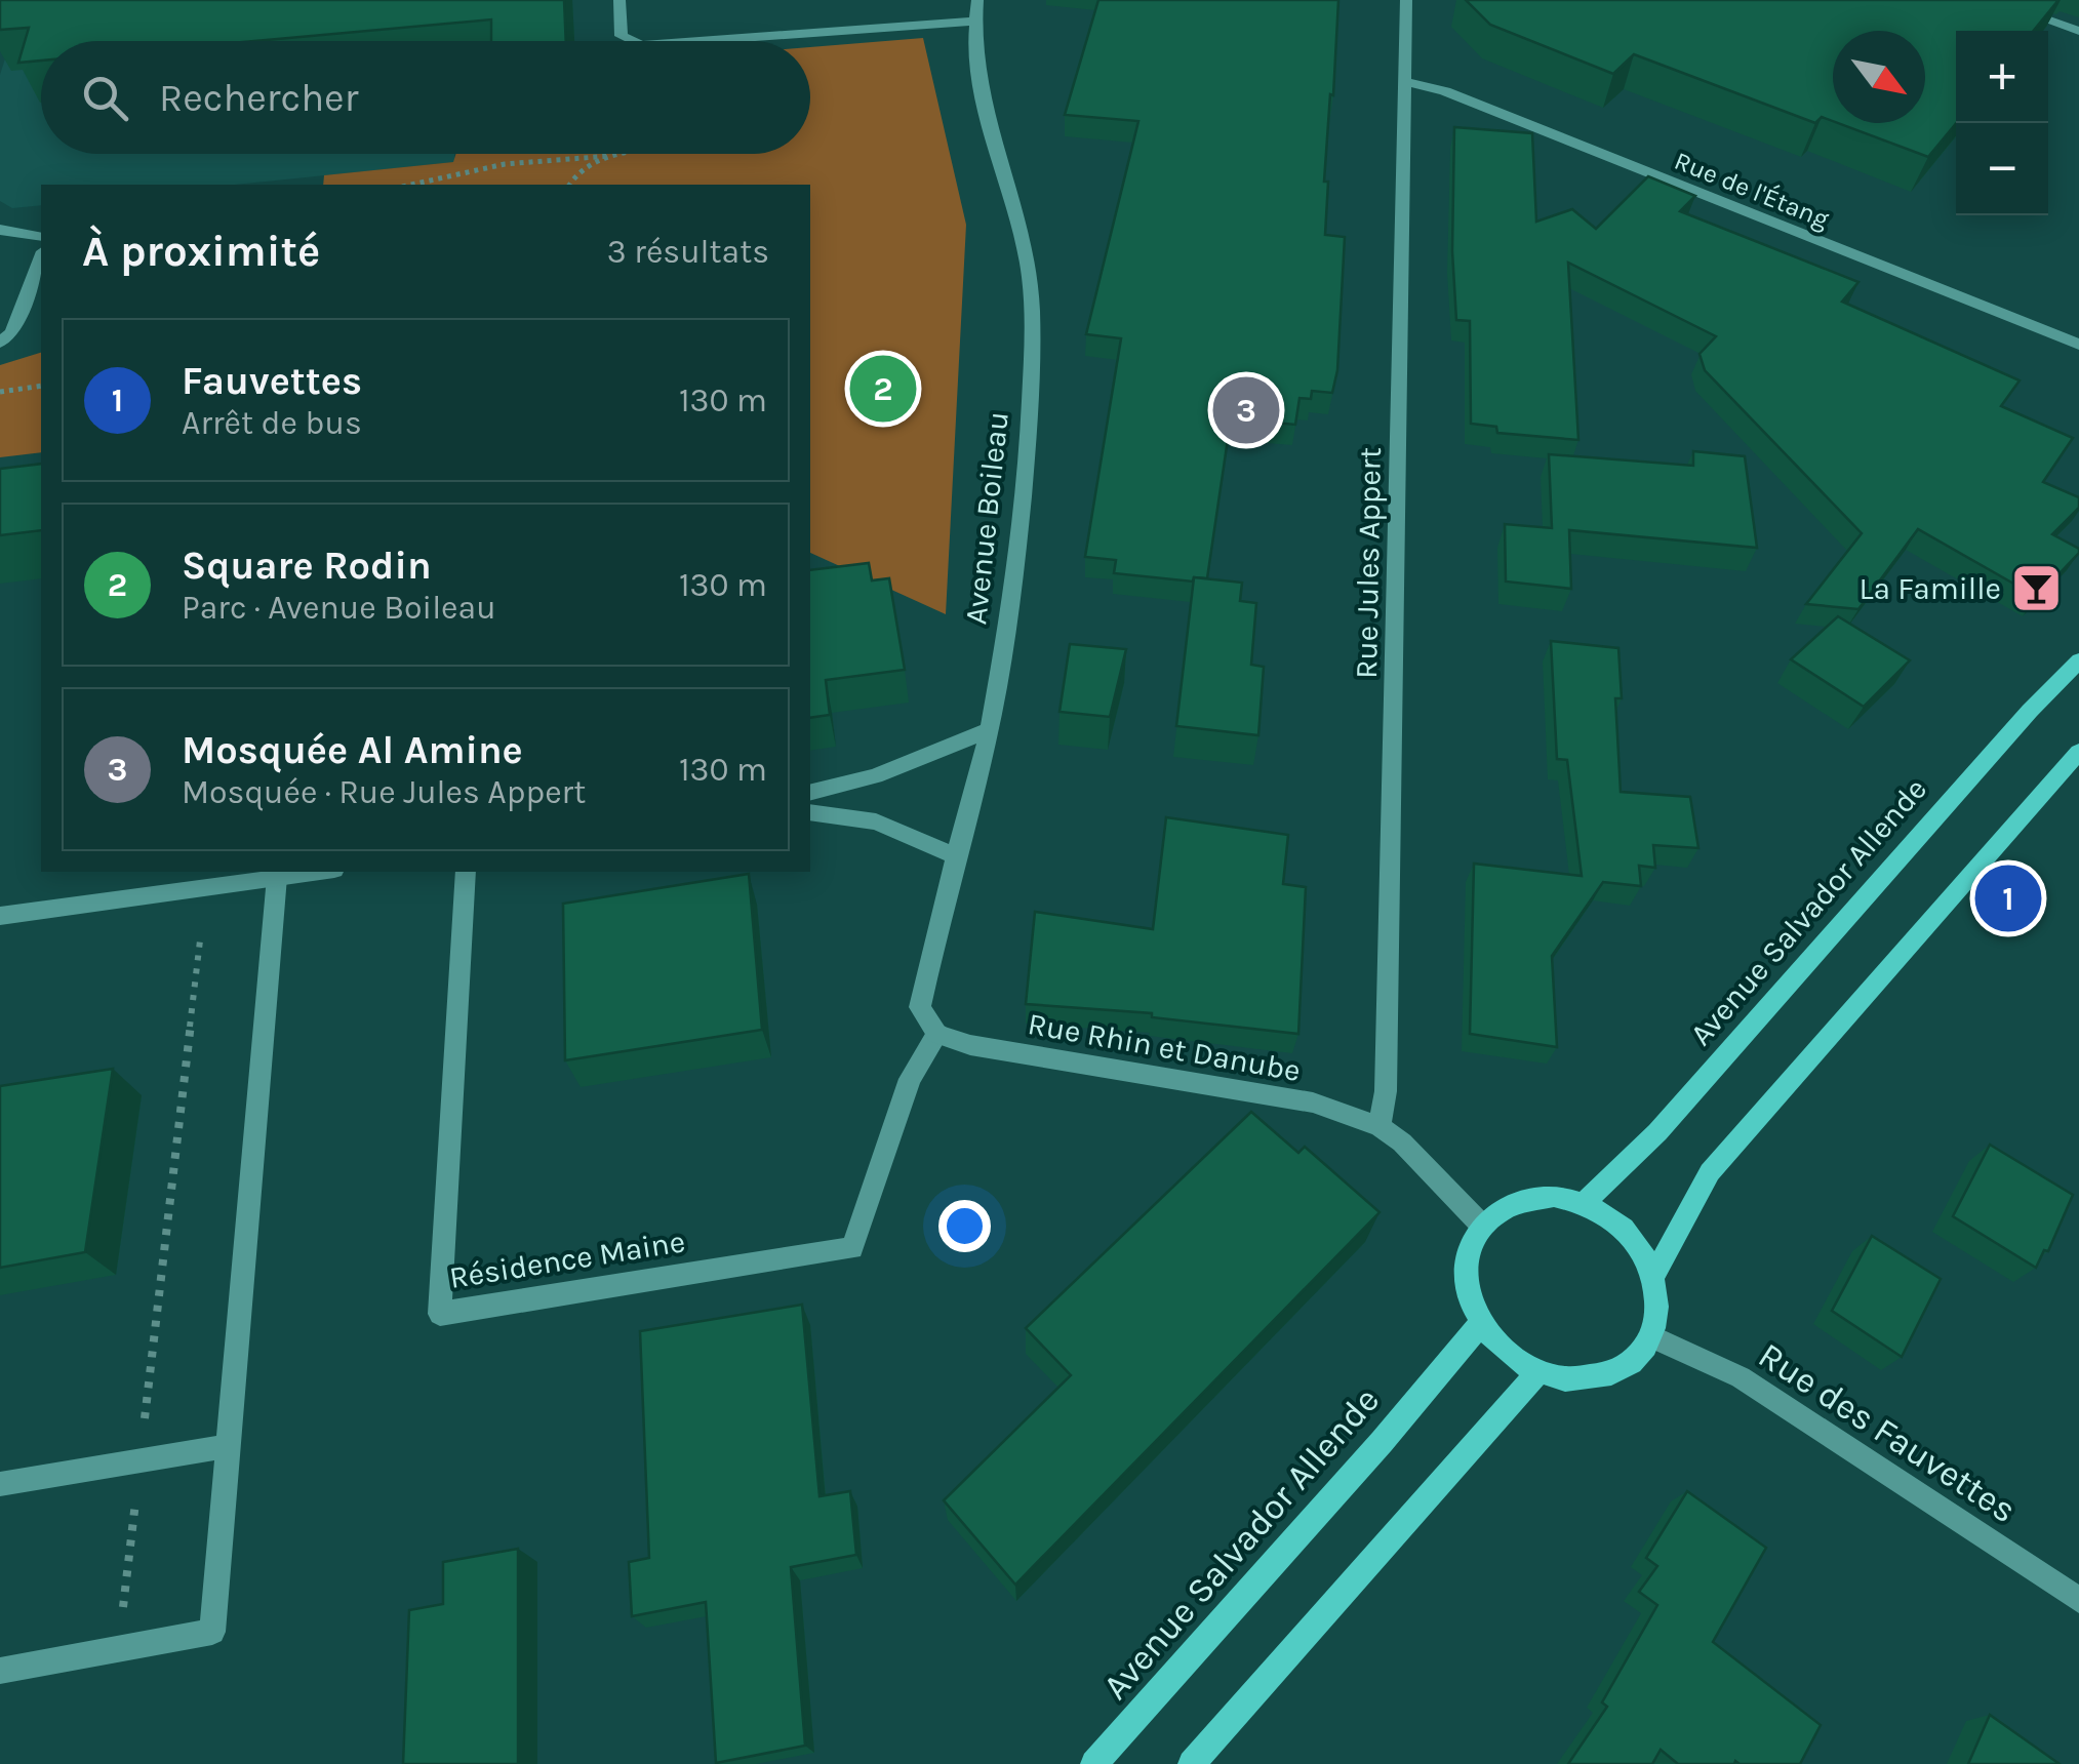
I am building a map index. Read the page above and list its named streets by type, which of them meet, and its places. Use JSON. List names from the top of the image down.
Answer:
{
  "streets": {
    "main road": ["Avenue Salvador Allende"],
    "street": [
      "Rue de l'Étang",
      "Avenue Boileau",
      "Rue Jules Appert",
      "Rue Rhin et Danube",
      "Résidence Maine",
      "Rue des Fauvettes"
    ]
  },
  "crossings": [
    ["Rue de l'Étang", "Rue Jules Appert"],
    ["Avenue Boileau", "Rue Rhin et Danube"],
    ["Avenue Boileau", "Résidence Maine"],
    ["Rue Jules Appert", "Rue Rhin et Danube"],
    ["Avenue Salvador Allende", "Rue des Fauvettes"],
    ["Rue Rhin et Danube", "Résidence Maine"]
  ],
  "places": {
    "bar": ["La Famille"]
  },
  "north": "bottom right",
  "page": {
    "map_buttons": ["+", "−"],
    "search": "Rechercher",
    "heading": ["À proximité", "3 résultats"],
    "list": [
      {
        "mark": "1",
        "name": "Fauvettes",
        "note": "Arrêt de bus",
        "value": "130 m"
      },
      {
        "mark": "2",
        "name": "Square Rodin",
        "note": "Parc · Avenue Boileau",
        "value": "130 m"
      },
      {
        "mark": "3",
        "name": "Mosquée Al Amine",
        "note": "Mosquée · Rue Jules Appert",
        "value": "130 m"
      }
    ],
    "pins": ["2", "3", "1"]
  }
}
